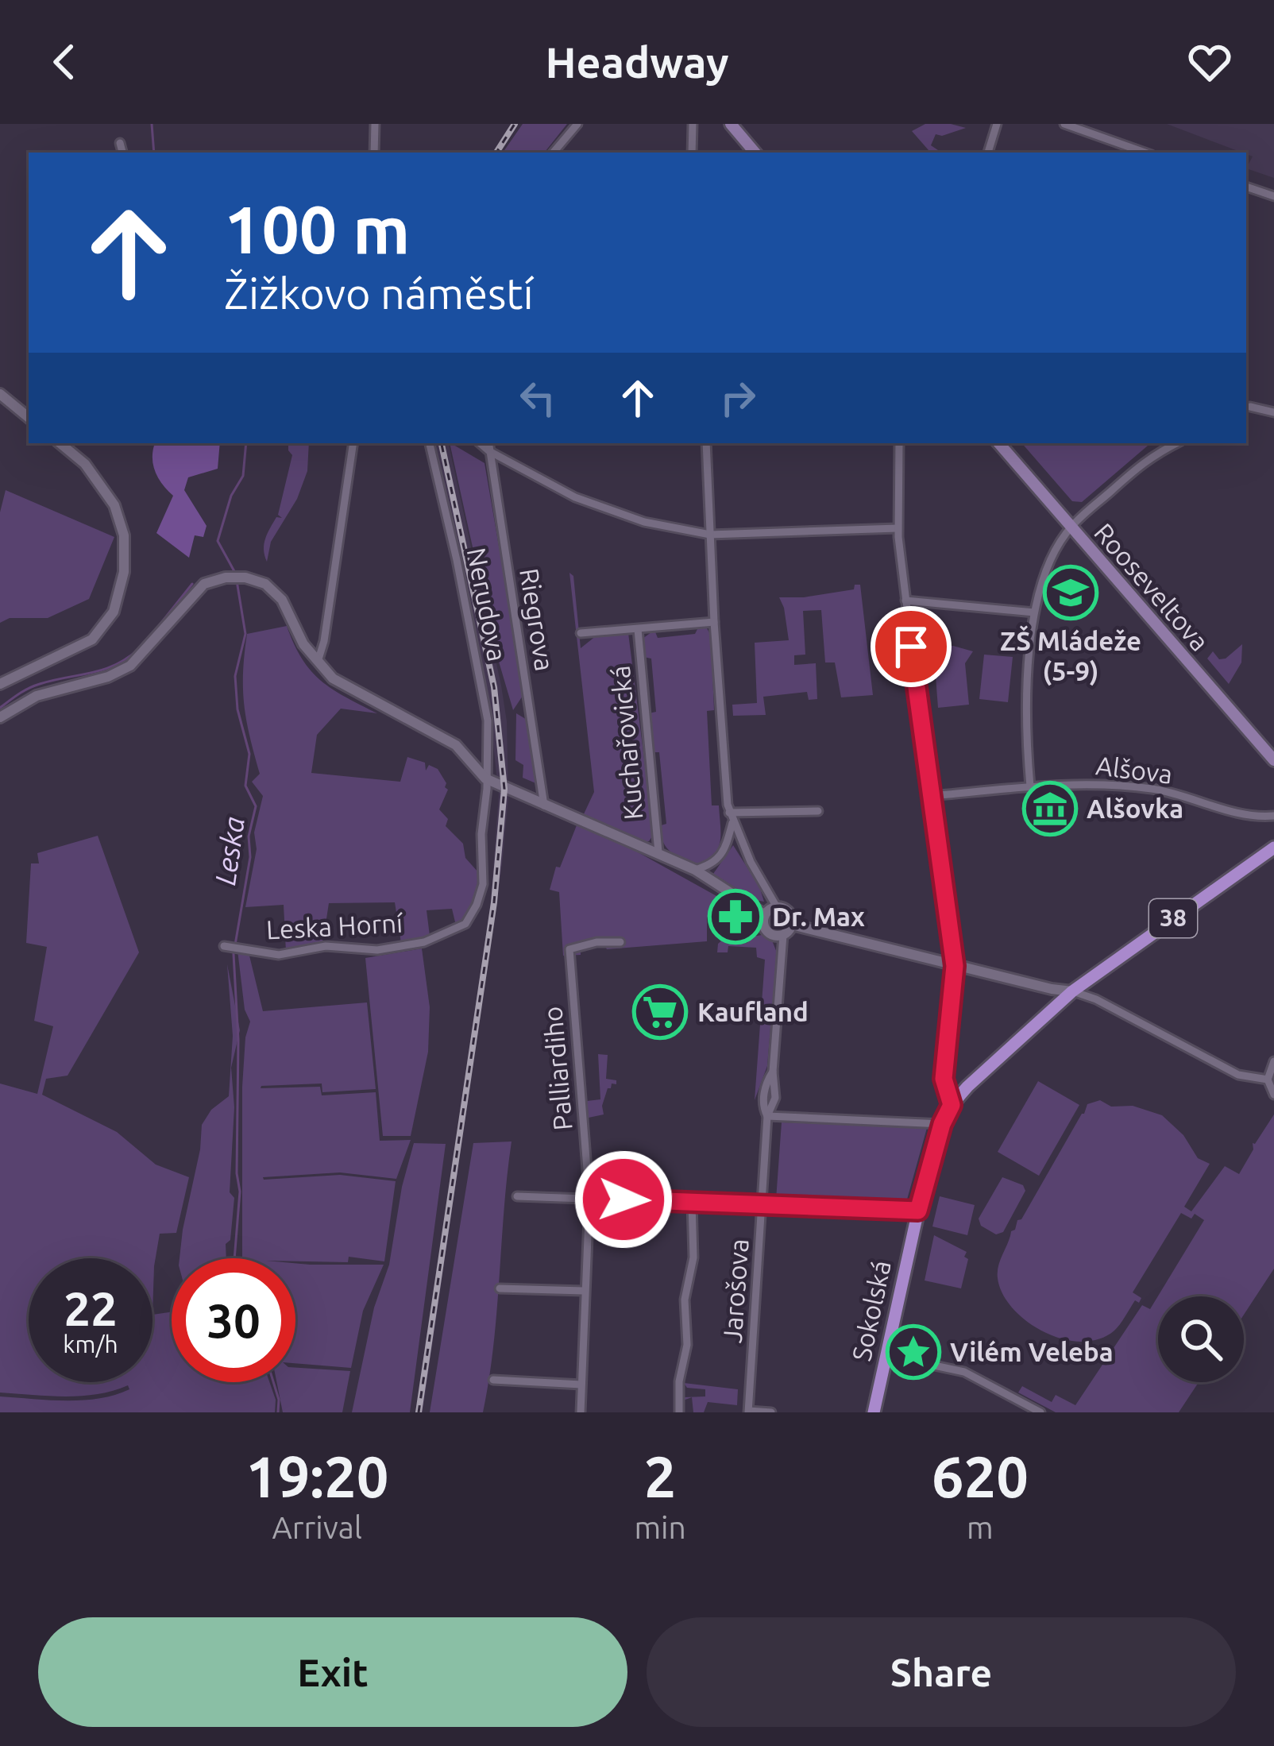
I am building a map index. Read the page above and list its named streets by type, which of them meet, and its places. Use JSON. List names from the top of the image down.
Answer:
{
  "streets": {
    "main road": ["Rooseveltova", "38", "Sokolská"],
    "street": [
      "Nerudova",
      "Riegrova",
      "Kuchařovická",
      "Alšova",
      "Leska Horní",
      "Palliardiho",
      "Jarošova"
    ]
  },
  "crossings": [
    ["Nerudova", "Kuchařovická"],
    ["Nerudova", "Leska Horní"],
    ["Riegrova", "Kuchařovická"],
    ["Kuchařovická", "Leska Horní"],
    ["Kuchařovická", "Jarošova"],
    ["38", "Sokolská"]
  ],
  "water": ["Leska"],
  "places": {
    "school or university": ["ZŠ Mládeže (5-9)"],
    "museum": ["Alšovka"],
    "pharmacy": ["Dr. Max"],
    "supermarket": ["Kaufland"],
    "place": ["Vilém Veleba"]
  },
  "page": {
    "header": "Headway",
    "turn": ["100 m", "Žižkovo náměstí"],
    "speed": "22 km/h",
    "limit": "30",
    "eta": [
      "19:20",
      "Arrival",
      "2",
      "min",
      "620",
      "m"
    ],
    "buttons": ["Exit", "Share"]
  }
}
